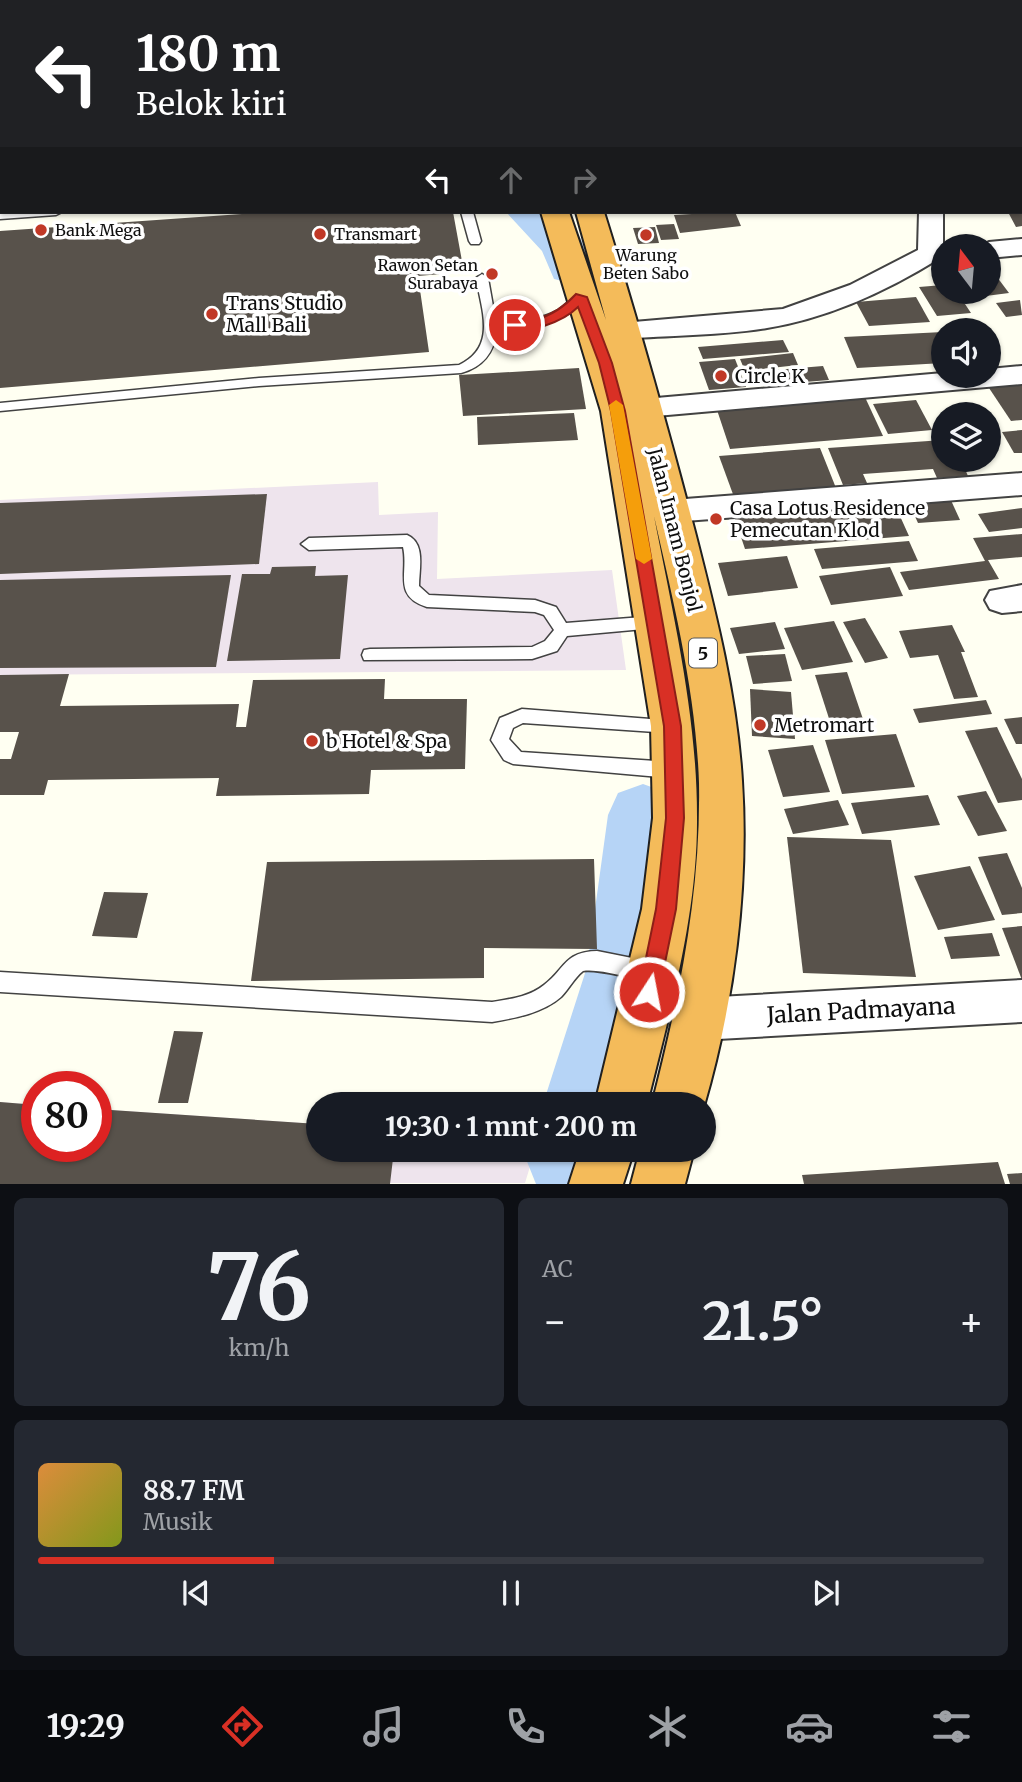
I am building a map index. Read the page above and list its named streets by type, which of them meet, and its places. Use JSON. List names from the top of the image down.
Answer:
{
  "streets": {
    "highway": ["Jalan Imam Bonjol", "5"],
    "street": ["Jalan Padmayana"]
  },
  "crossings": [
    ["Jalan Imam Bonjol", "Jalan Padmayana"]
  ],
  "places": [
    "Bank Mega",
    "Transmart",
    "Warung Beten Sabo",
    "Rawon Setan Surabaya",
    "Trans Studio Mall Bali",
    "Circle K",
    "Casa Lotus Residence Pemecutan Klod",
    "Metromart",
    "b Hotel & Spa"
  ],
  "north": "top",
  "page": {
    "turn": ["180 m", "Belok kiri"],
    "limit": "80",
    "trip": "19:30 · 1 mnt · 200 m",
    "tile": [
      ["76", "km/h"],
      "AC"
    ],
    "heat": ["−", "21.5°", "+"],
    "song": ["88.7 FM", "Musik"],
    "tabs": "19:29"
  }
}
